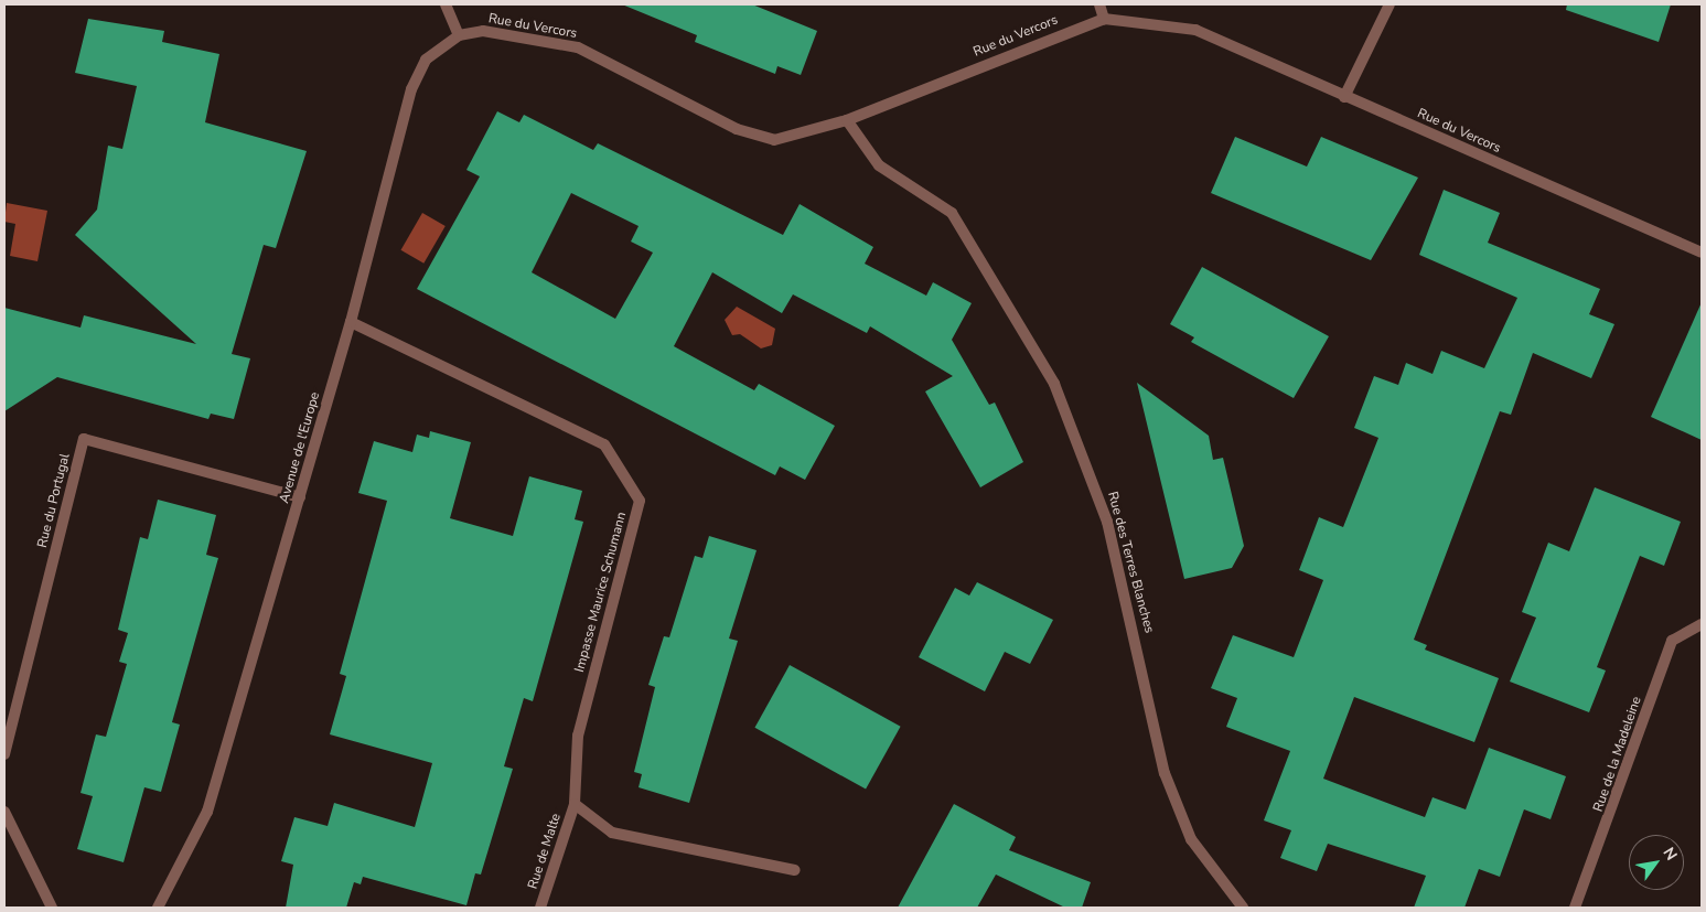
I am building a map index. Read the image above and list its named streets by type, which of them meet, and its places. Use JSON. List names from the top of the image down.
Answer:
{
  "streets": {
    "street": [
      "Rue du Vercors",
      "Avenue de l'Europe",
      "Rue du Portugal",
      "Rue des Terres Blanches",
      "Impasse Maurice Schumann",
      "Rue de la Madeleine",
      "Rue de Malte"
    ]
  },
  "crossings": [
    ["Rue du Vercors", "Avenue de l'Europe"],
    ["Rue du Vercors", "Rue des Terres Blanches"],
    ["Avenue de l'Europe", "Rue du Portugal"],
    ["Avenue de l'Europe", "Impasse Maurice Schumann"],
    ["Impasse Maurice Schumann", "Rue de Malte"]
  ],
  "north": "top right"
}
